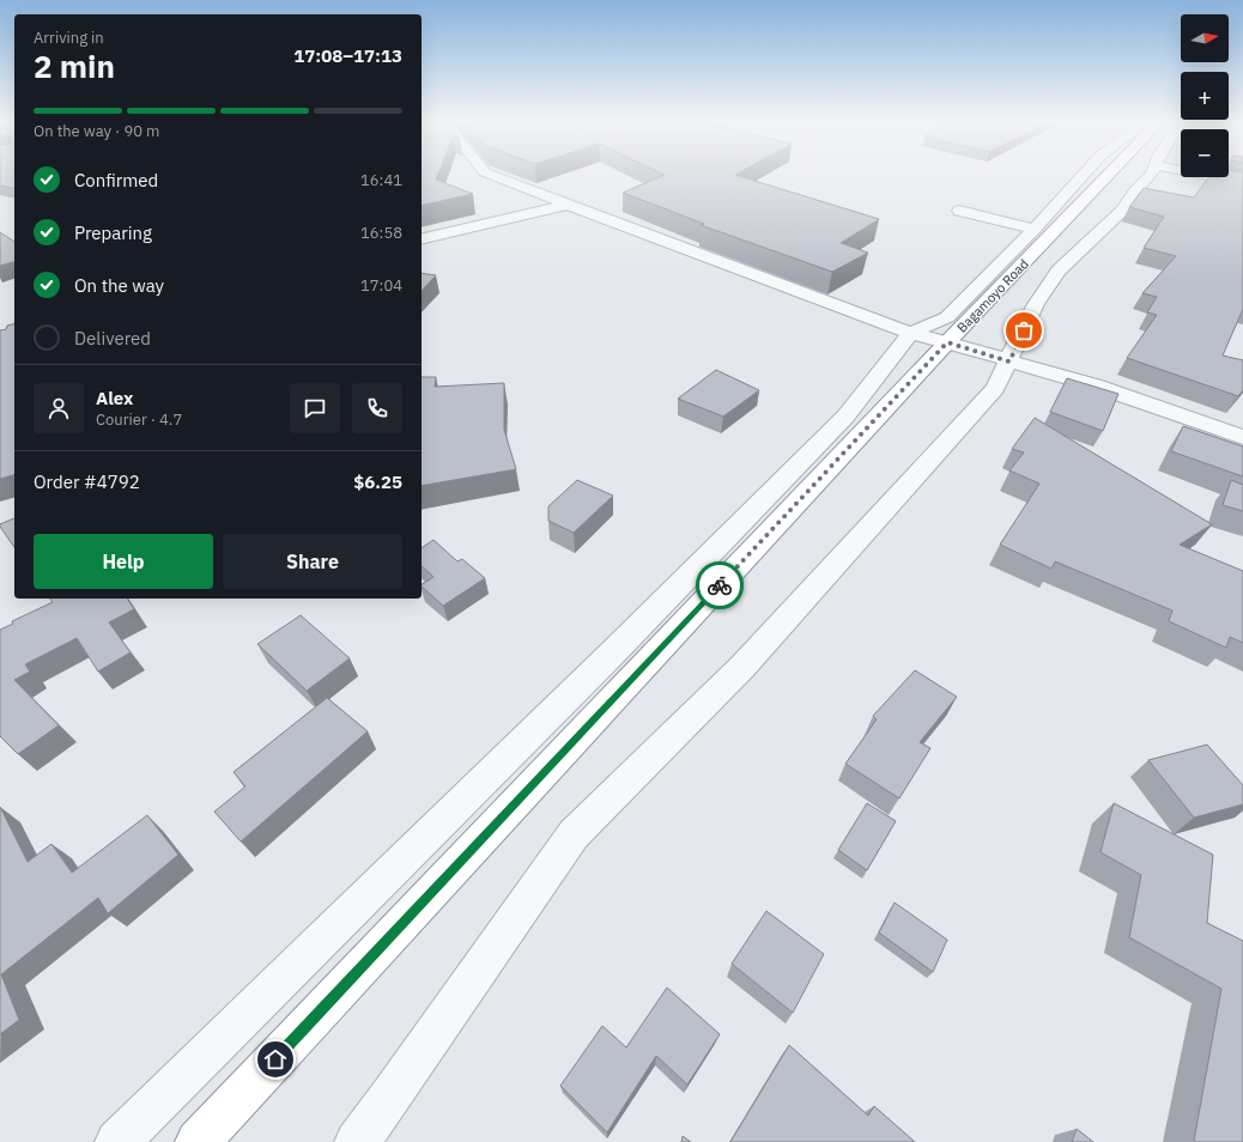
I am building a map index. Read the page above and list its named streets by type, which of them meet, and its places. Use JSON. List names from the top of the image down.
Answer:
{
  "streets": {
    "highway": ["Bagamoyo Road"]
  },
  "north": "right",
  "page": {
    "map_buttons": ["+", "−"],
    "heading": ["2 min", "Arriving in", "17:08–17:13"],
    "panel": [
      "Alex",
      "Courier · 4.7",
      "Order #4792",
      "$6.25"
    ],
    "bar": "On the way · 90 m",
    "list": [
      ["Confirmed", "16:41"],
      ["Preparing", "16:58"],
      ["On the way", "17:04"],
      "Delivered"
    ],
    "buttons": ["Help", "Share"]
  }
}
